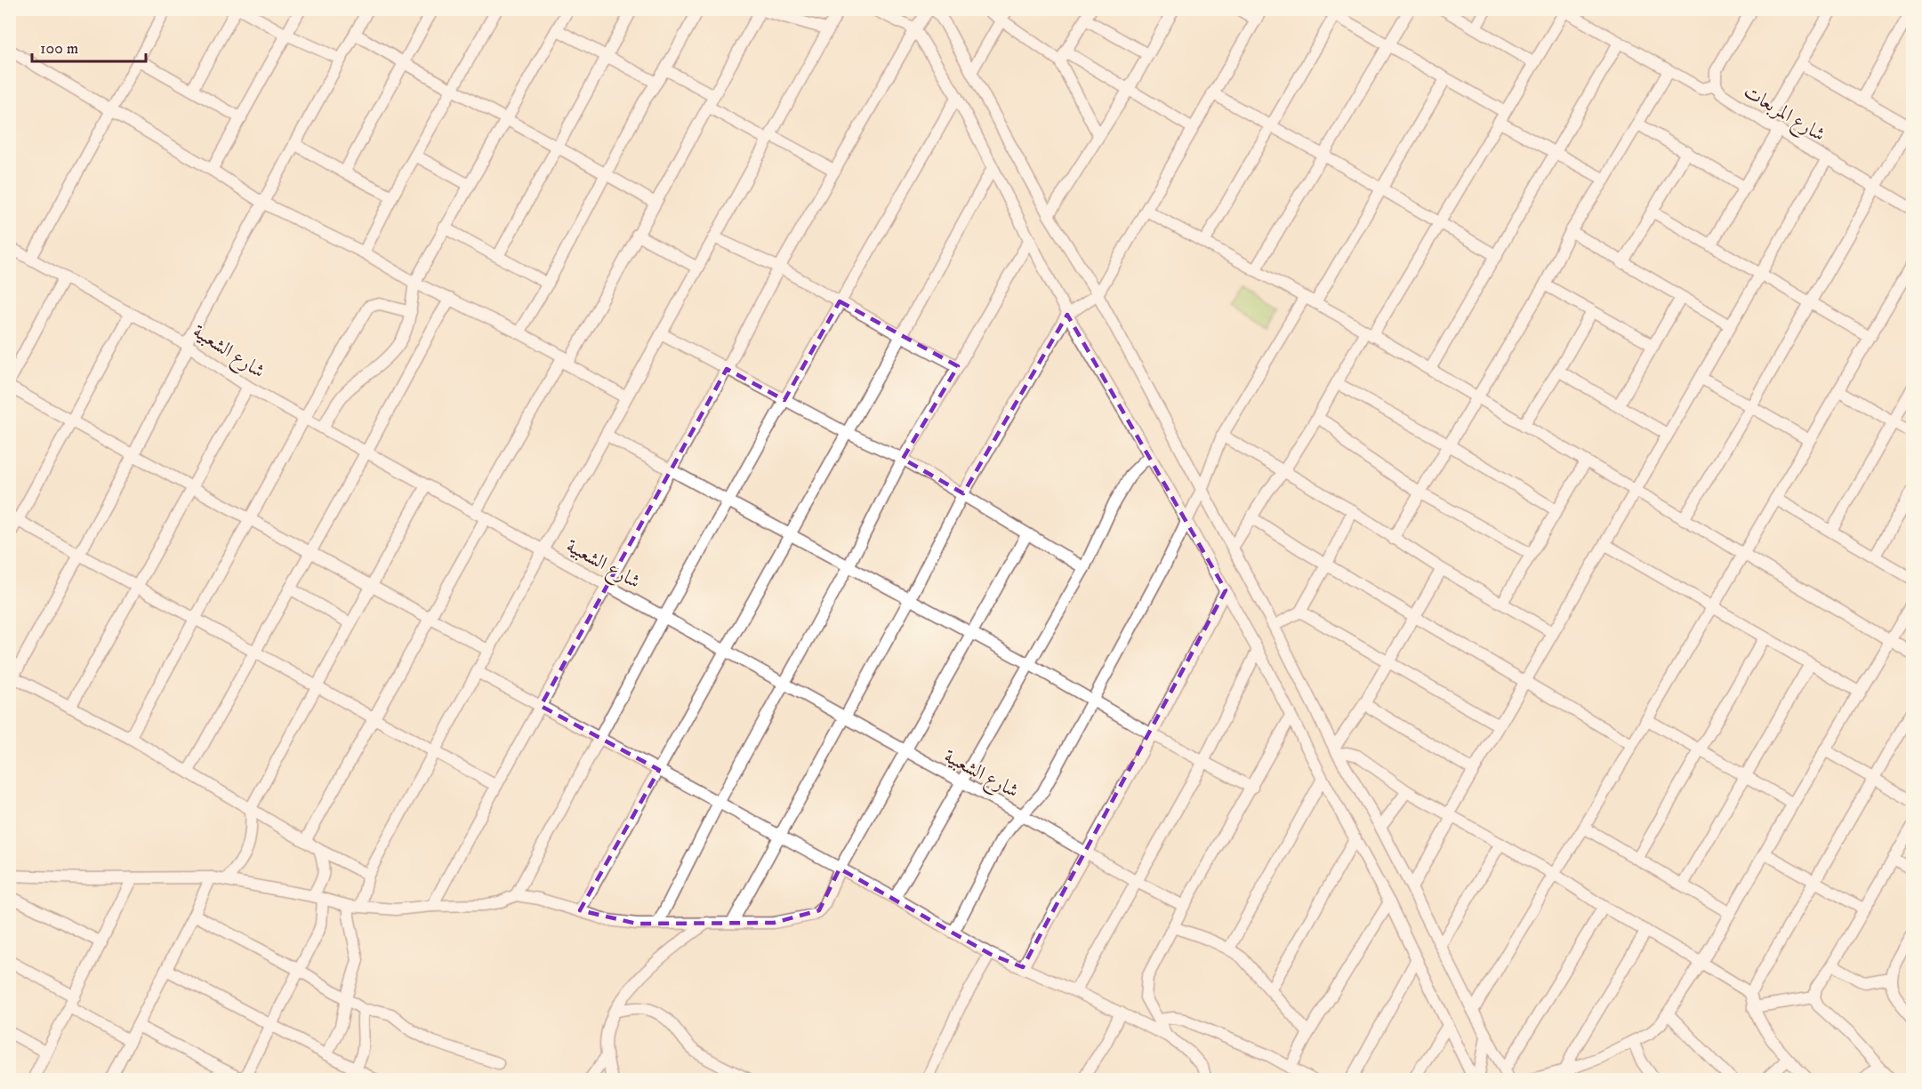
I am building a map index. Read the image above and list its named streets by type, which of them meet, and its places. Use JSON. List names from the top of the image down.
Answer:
{
  "streets": {
    "street": ["شارع المربعات", "شارع الشعبية"]
  },
  "scale_bar": "100 m"
}
